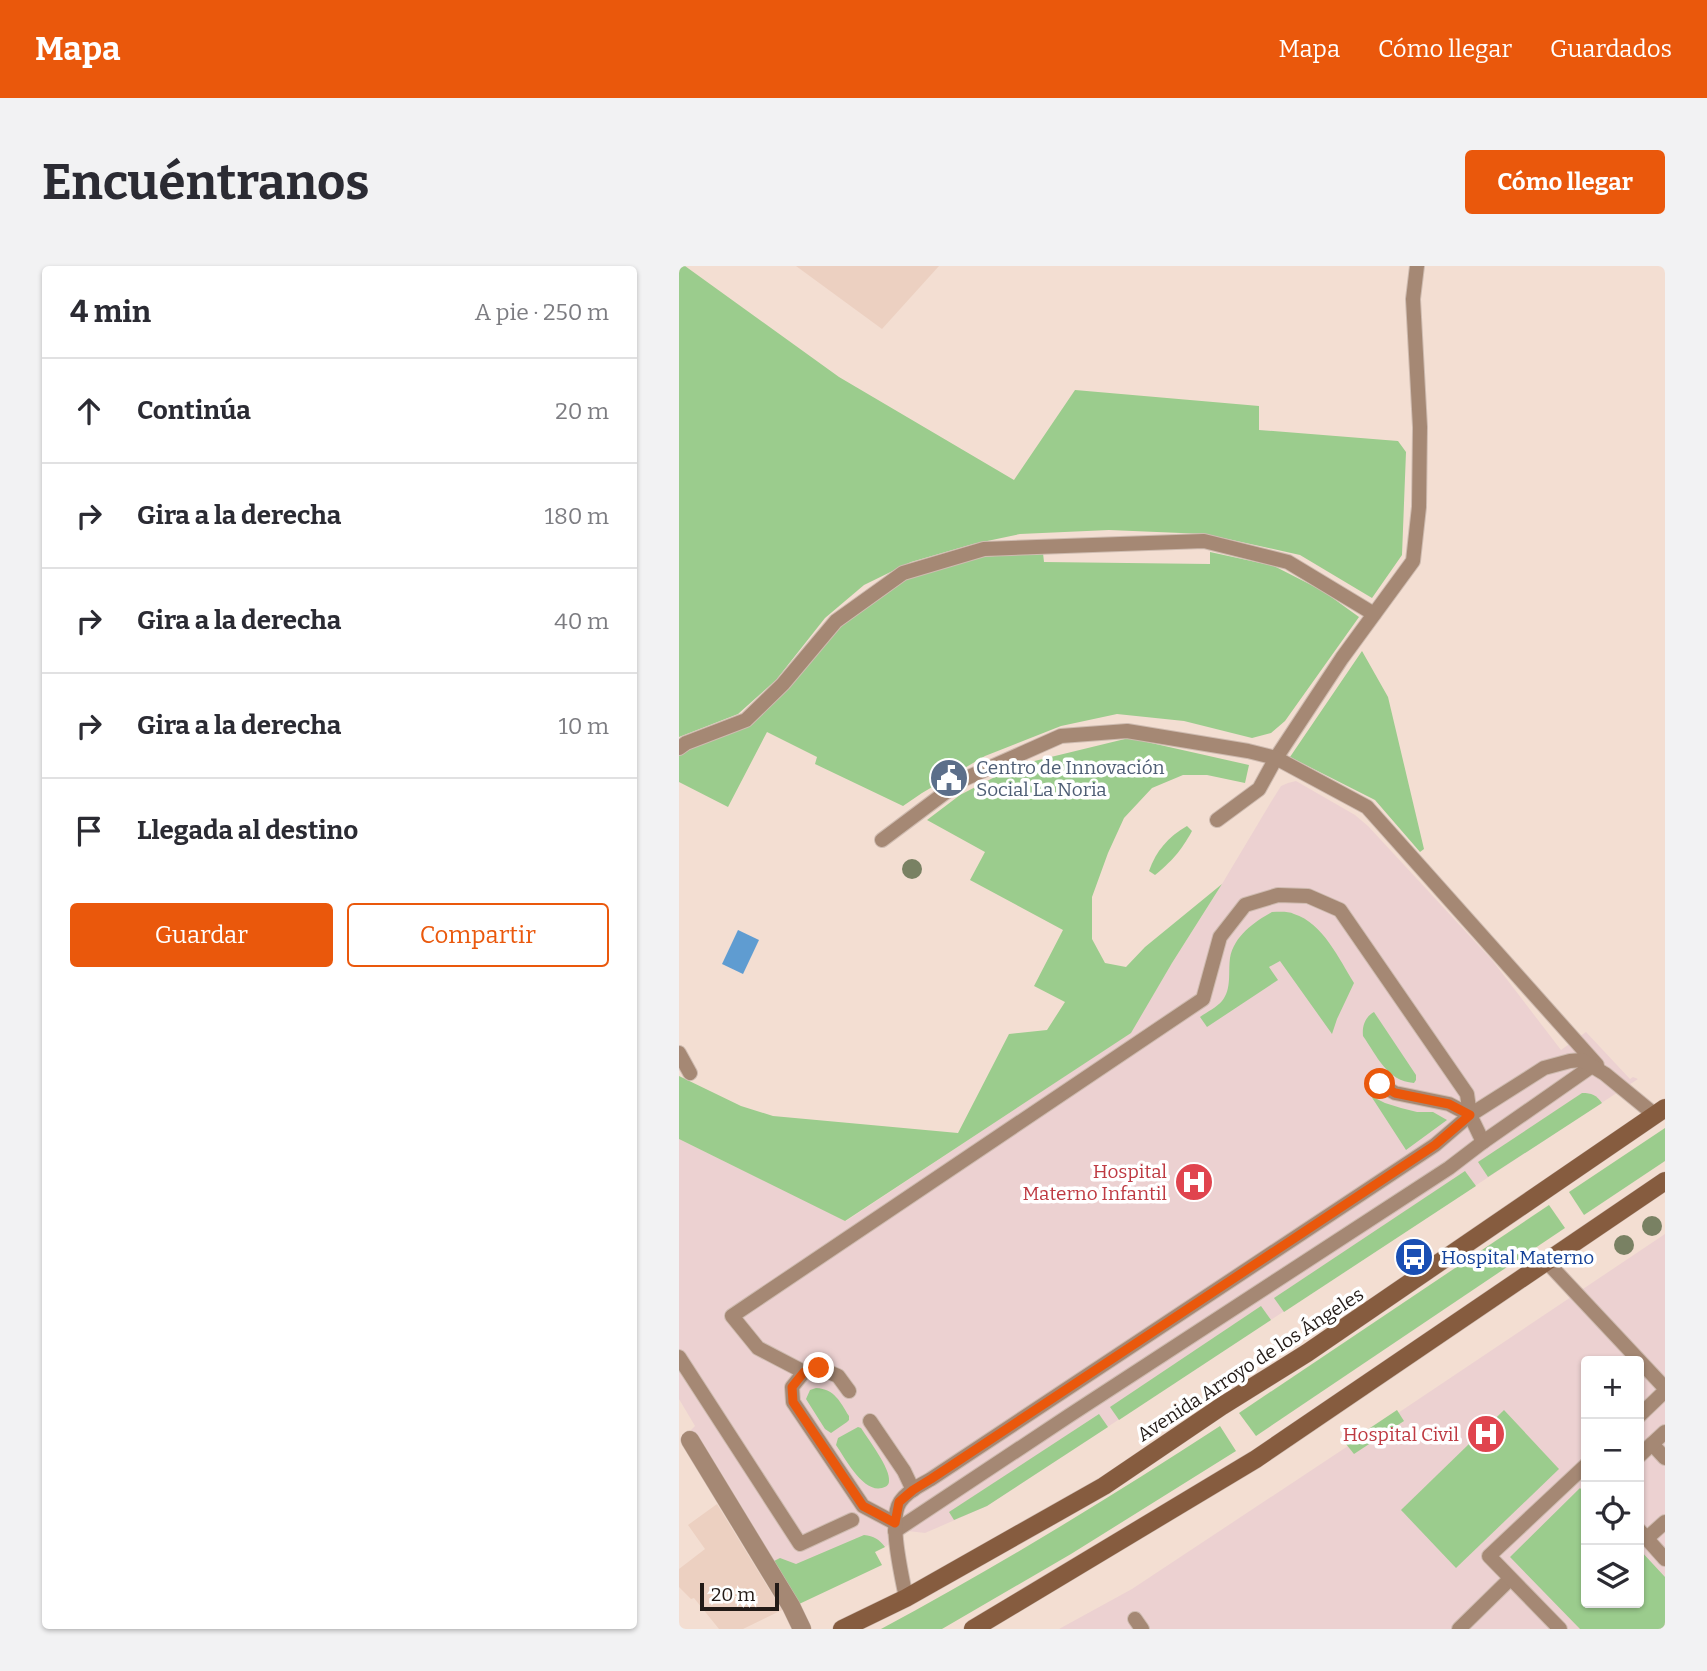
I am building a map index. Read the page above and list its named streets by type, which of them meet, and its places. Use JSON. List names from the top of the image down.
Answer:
{
  "streets": {
    "main road": ["Avenida Arroyo de los Ángeles"]
  },
  "places": {
    "public building": ["Centro de Innovación Social La Noria"],
    "hospital": ["Hospital Materno Infantil", "Hospital Civil"],
    "bus stop": ["Hospital Materno"]
  },
  "scale_bar": "20 m",
  "page": {
    "header": "Mapa",
    "nav": ["Mapa", "Cómo llegar", "Guardados"],
    "buttons": [
      "Cómo llegar",
      ["Guardar", "Compartir"]
    ],
    "title": "Encuéntranos",
    "heading": ["4 min", "A pie · 250 m"],
    "list": [
      ["Continúa", "20 m"],
      ["Gira a la derecha", "180 m"],
      ["Gira a la derecha", "40 m"],
      ["Gira a la derecha", "10 m"],
      "Llegada al destino"
    ],
    "map_buttons": ["+", "−"],
    "scale": "20 m"
  }
}
